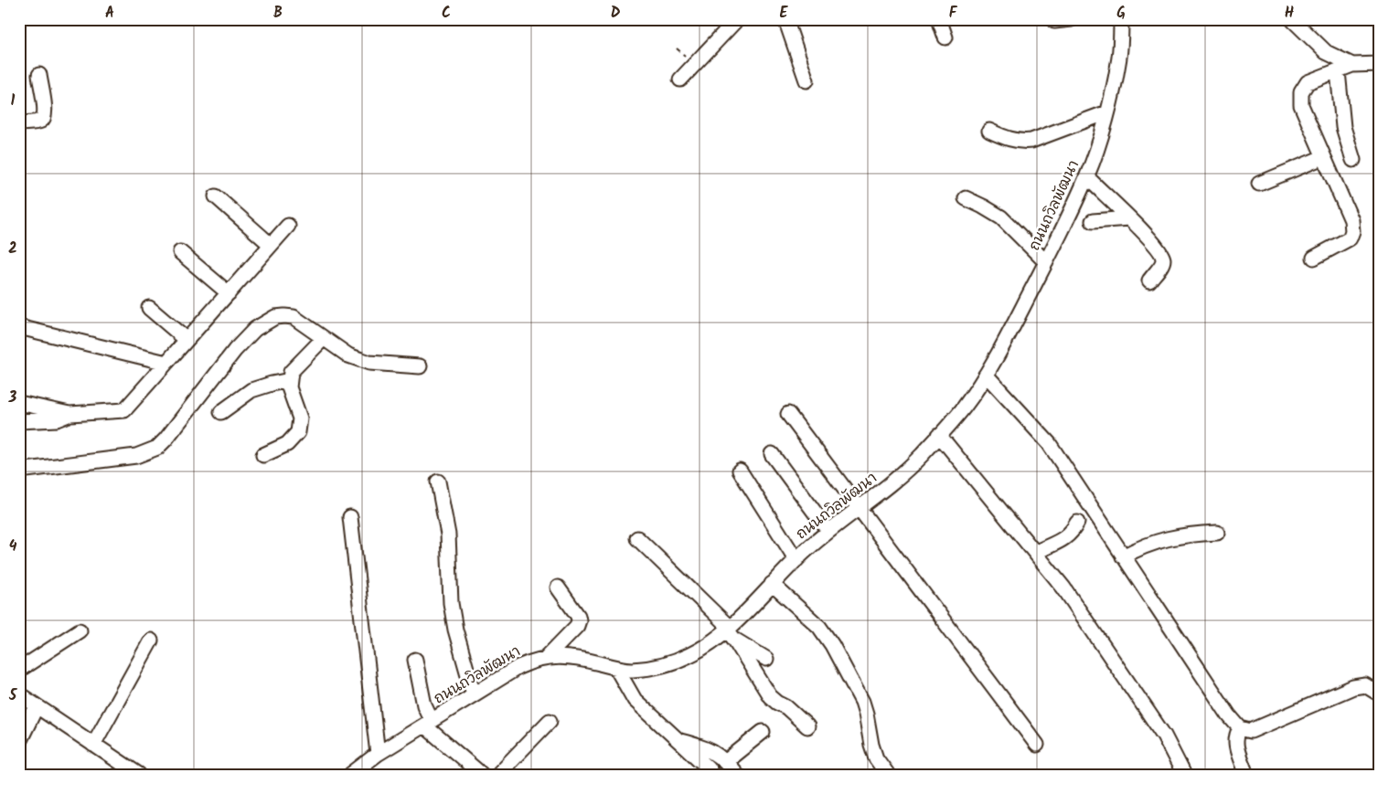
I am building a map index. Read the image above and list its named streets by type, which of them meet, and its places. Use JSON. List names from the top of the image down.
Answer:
{
  "streets": {
    "street": ["ถนนถวิลพัฒนา"]
  },
  "grid": {
    "columns": [
      "A",
      "B",
      "C",
      "D",
      "E",
      "F",
      "G",
      "H"
    ],
    "rows": [
      "1",
      "2",
      "3",
      "4",
      "5"
    ]
  }
}
